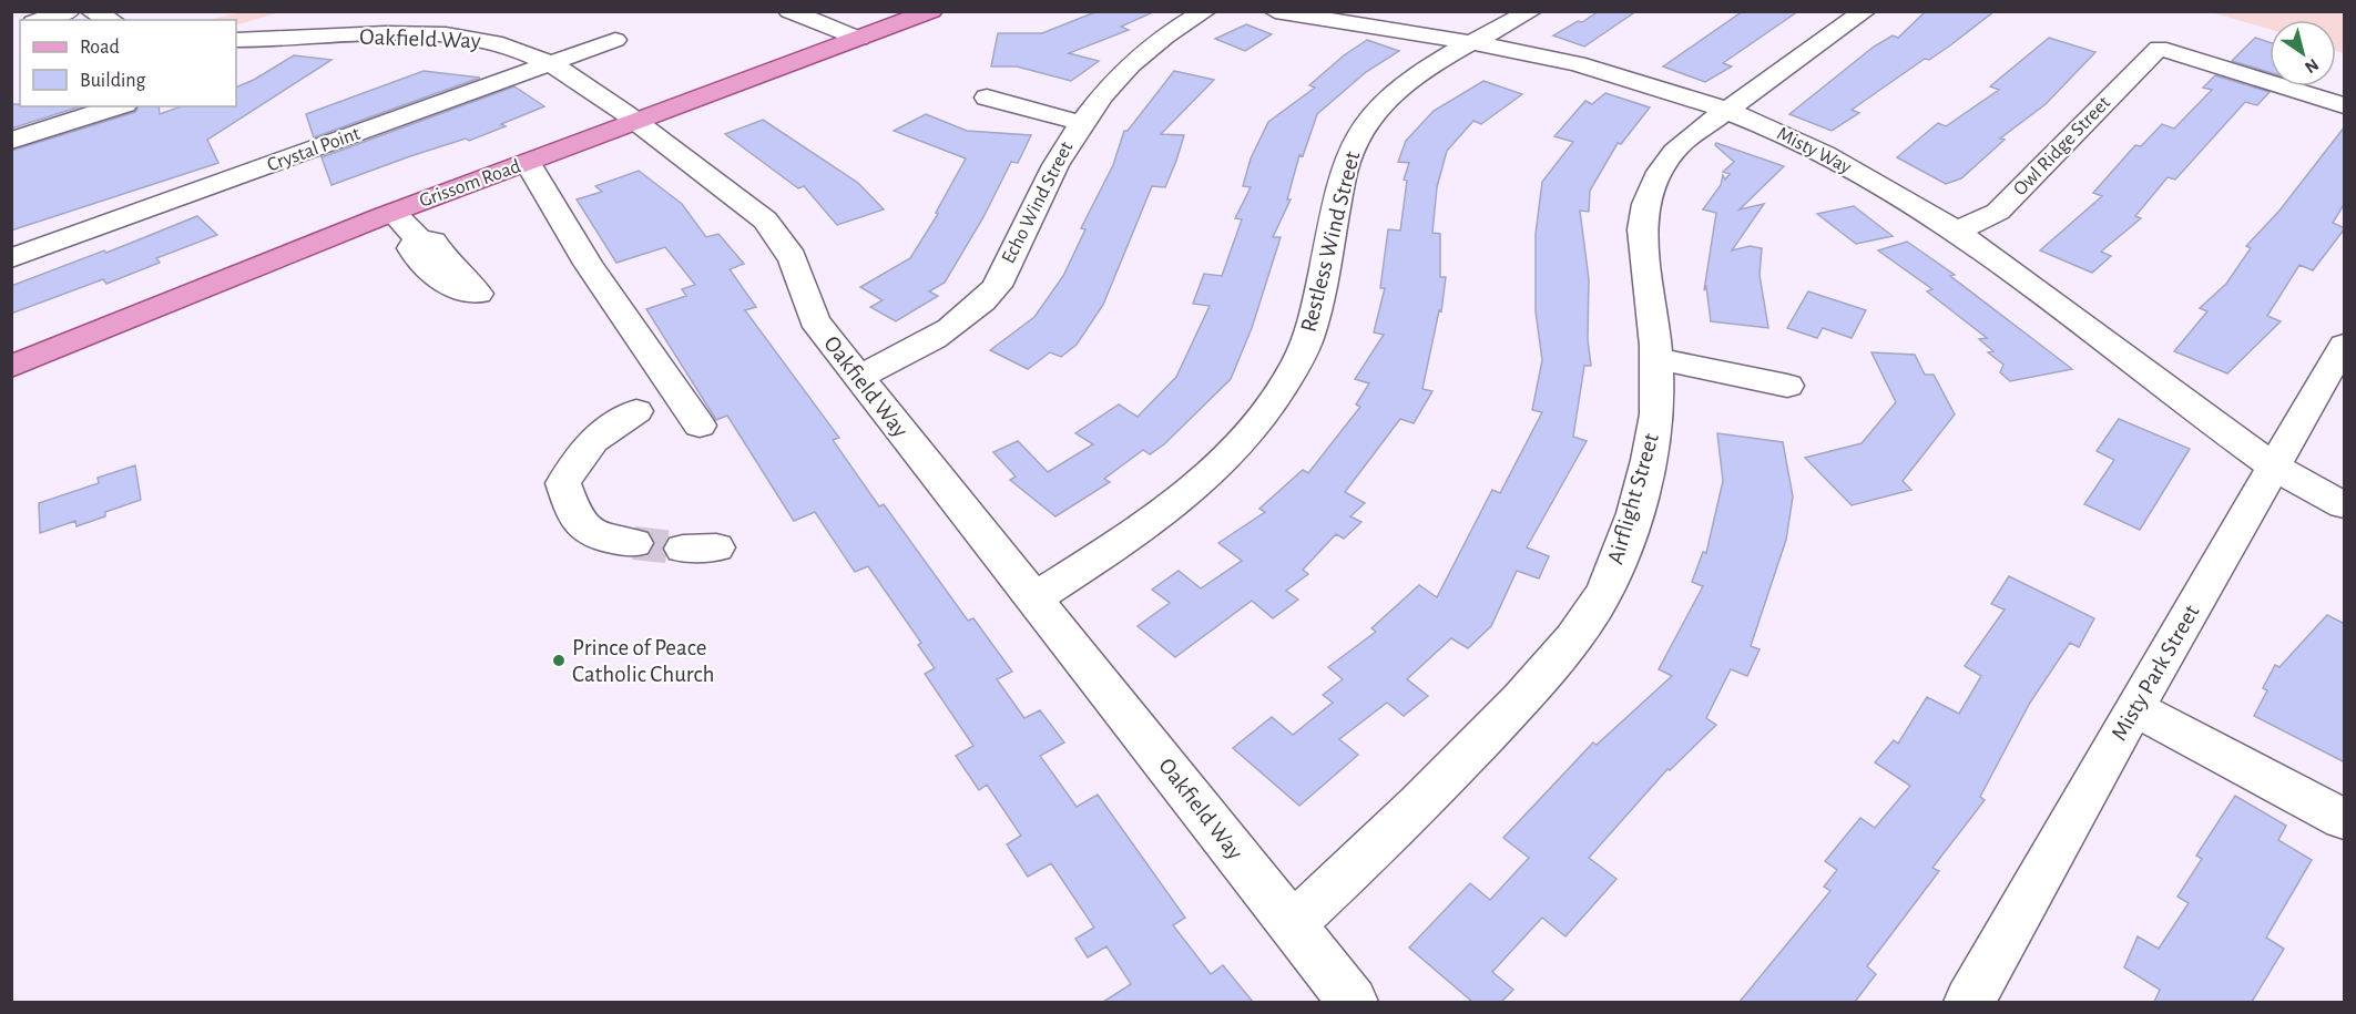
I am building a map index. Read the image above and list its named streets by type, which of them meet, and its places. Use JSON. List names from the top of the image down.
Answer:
{
  "streets": {
    "main road": ["Grissom Road"],
    "street": [
      "Oakfield Way",
      "Owl Ridge Street",
      "Crystal Point",
      "Misty Way",
      "Echo Wind Street",
      "Restless Wind Street",
      "Airflight Street",
      "Misty Park Street"
    ]
  },
  "crossings": [
    ["Oakfield Way", "Crystal Point"],
    ["Oakfield Way", "Grissom Road"],
    ["Oakfield Way", "Echo Wind Street"],
    ["Oakfield Way", "Restless Wind Street"],
    ["Oakfield Way", "Airflight Street"],
    ["Owl Ridge Street", "Misty Way"],
    ["Misty Way", "Restless Wind Street"],
    ["Misty Way", "Airflight Street"],
    ["Misty Way", "Misty Park Street"]
  ],
  "places": ["Prince of Peace Catholic Church"],
  "legend": ["Road", "Building"],
  "north": "bottom right"
}
